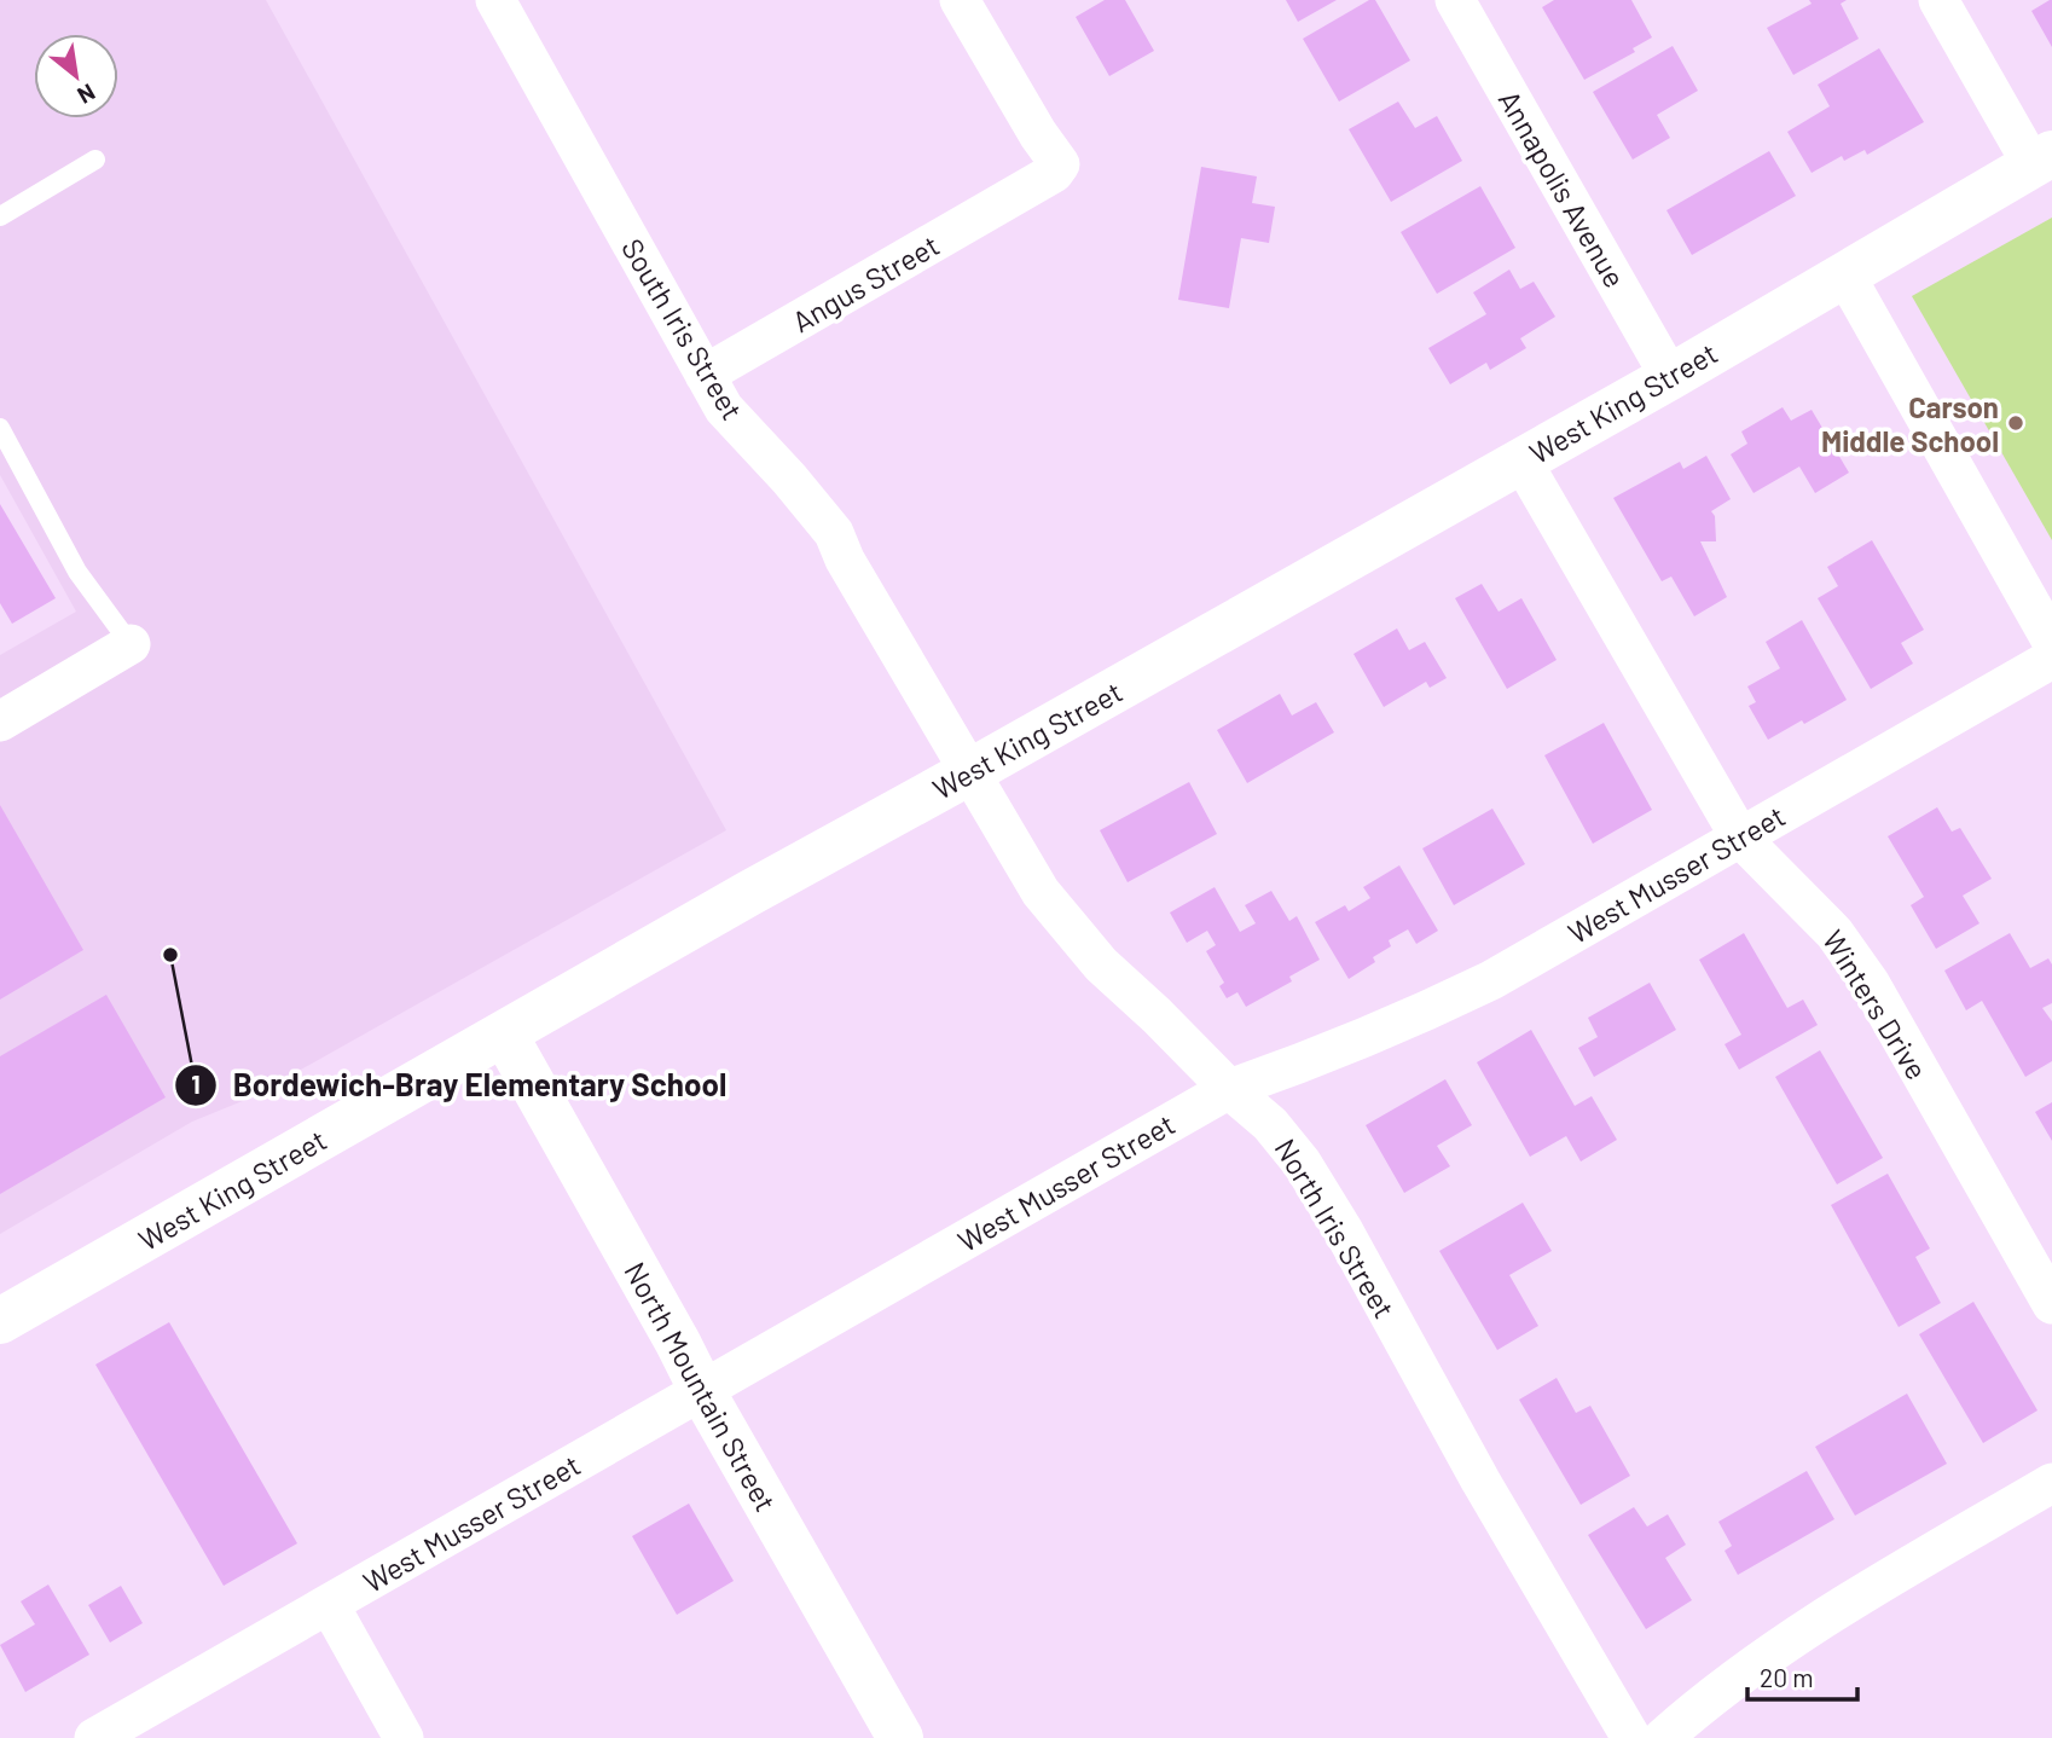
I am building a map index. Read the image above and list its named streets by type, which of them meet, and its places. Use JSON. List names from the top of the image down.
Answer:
{
  "streets": {
    "street": [
      "Annapolis Avenue",
      "Angus Street",
      "South Iris Street",
      "West King Street",
      "West Musser Street",
      "Winters Drive",
      "North Iris Street",
      "North Mountain Street"
    ]
  },
  "crossings": [
    ["Annapolis Avenue", "West King Street"],
    ["Angus Street", "South Iris Street"],
    ["South Iris Street", "West King Street"],
    ["South Iris Street", "North Iris Street"],
    ["West King Street", "Winters Drive"],
    ["West King Street", "North Iris Street"],
    ["West King Street", "North Mountain Street"],
    ["West Musser Street", "Winters Drive"],
    ["West Musser Street", "North Iris Street"],
    ["West Musser Street", "North Mountain Street"]
  ],
  "places": ["Carson Middle School", "Bordewich-Bray Elementary School"],
  "scale_bar": "20 m",
  "north": "bottom right"
}
